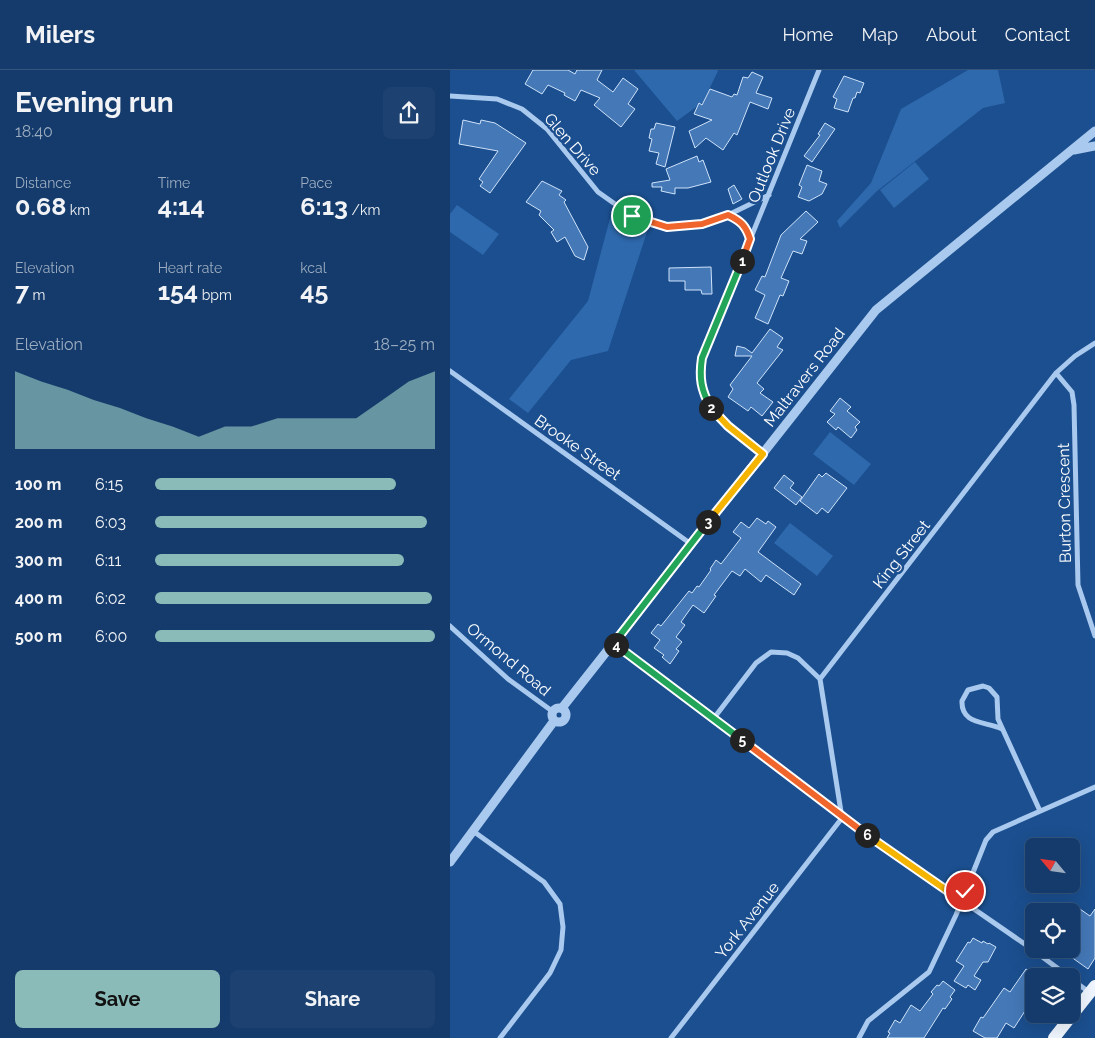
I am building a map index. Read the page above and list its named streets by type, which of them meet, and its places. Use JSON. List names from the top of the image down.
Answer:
{
  "streets": {
    "street": [
      "Glen Drive",
      "Outlook Drive",
      "Maltravers Road",
      "Brooke Street",
      "Burton Crescent",
      "King Street",
      "Ormond Road",
      "York Avenue"
    ]
  },
  "crossings": [
    ["Glen Drive", "Outlook Drive"],
    ["Outlook Drive", "Maltravers Road"],
    ["Maltravers Road", "Brooke Street"],
    ["Maltravers Road", "Ormond Road"],
    ["Burton Crescent", "King Street"]
  ],
  "north": "top left",
  "page": {
    "header": "Milers",
    "nav": [
      "Home",
      "Map",
      "About",
      "Contact"
    ],
    "heading": ["Evening run", "18:40"],
    "stats": [
      ["Distance", "0.68 km"],
      ["Time", "4:14"],
      ["Pace", "6:13 /km"],
      ["Elevation", "7 m"],
      ["Heart rate", "154 bpm"],
      ["kcal", "45"]
    ],
    "pins": [
      "1",
      "2",
      "3",
      "4",
      "5",
      "6"
    ],
    "chart": ["Elevation", "18–25 m"],
    "list": [
      {
        "name": "100 m",
        "note": "6:15"
      },
      {
        "name": "200 m",
        "note": "6:03"
      },
      {
        "name": "300 m",
        "note": "6:11"
      },
      {
        "name": "400 m",
        "note": "6:02"
      },
      {
        "name": "500 m",
        "note": "6:00"
      }
    ],
    "buttons": ["Save", "Share"]
  }
}
